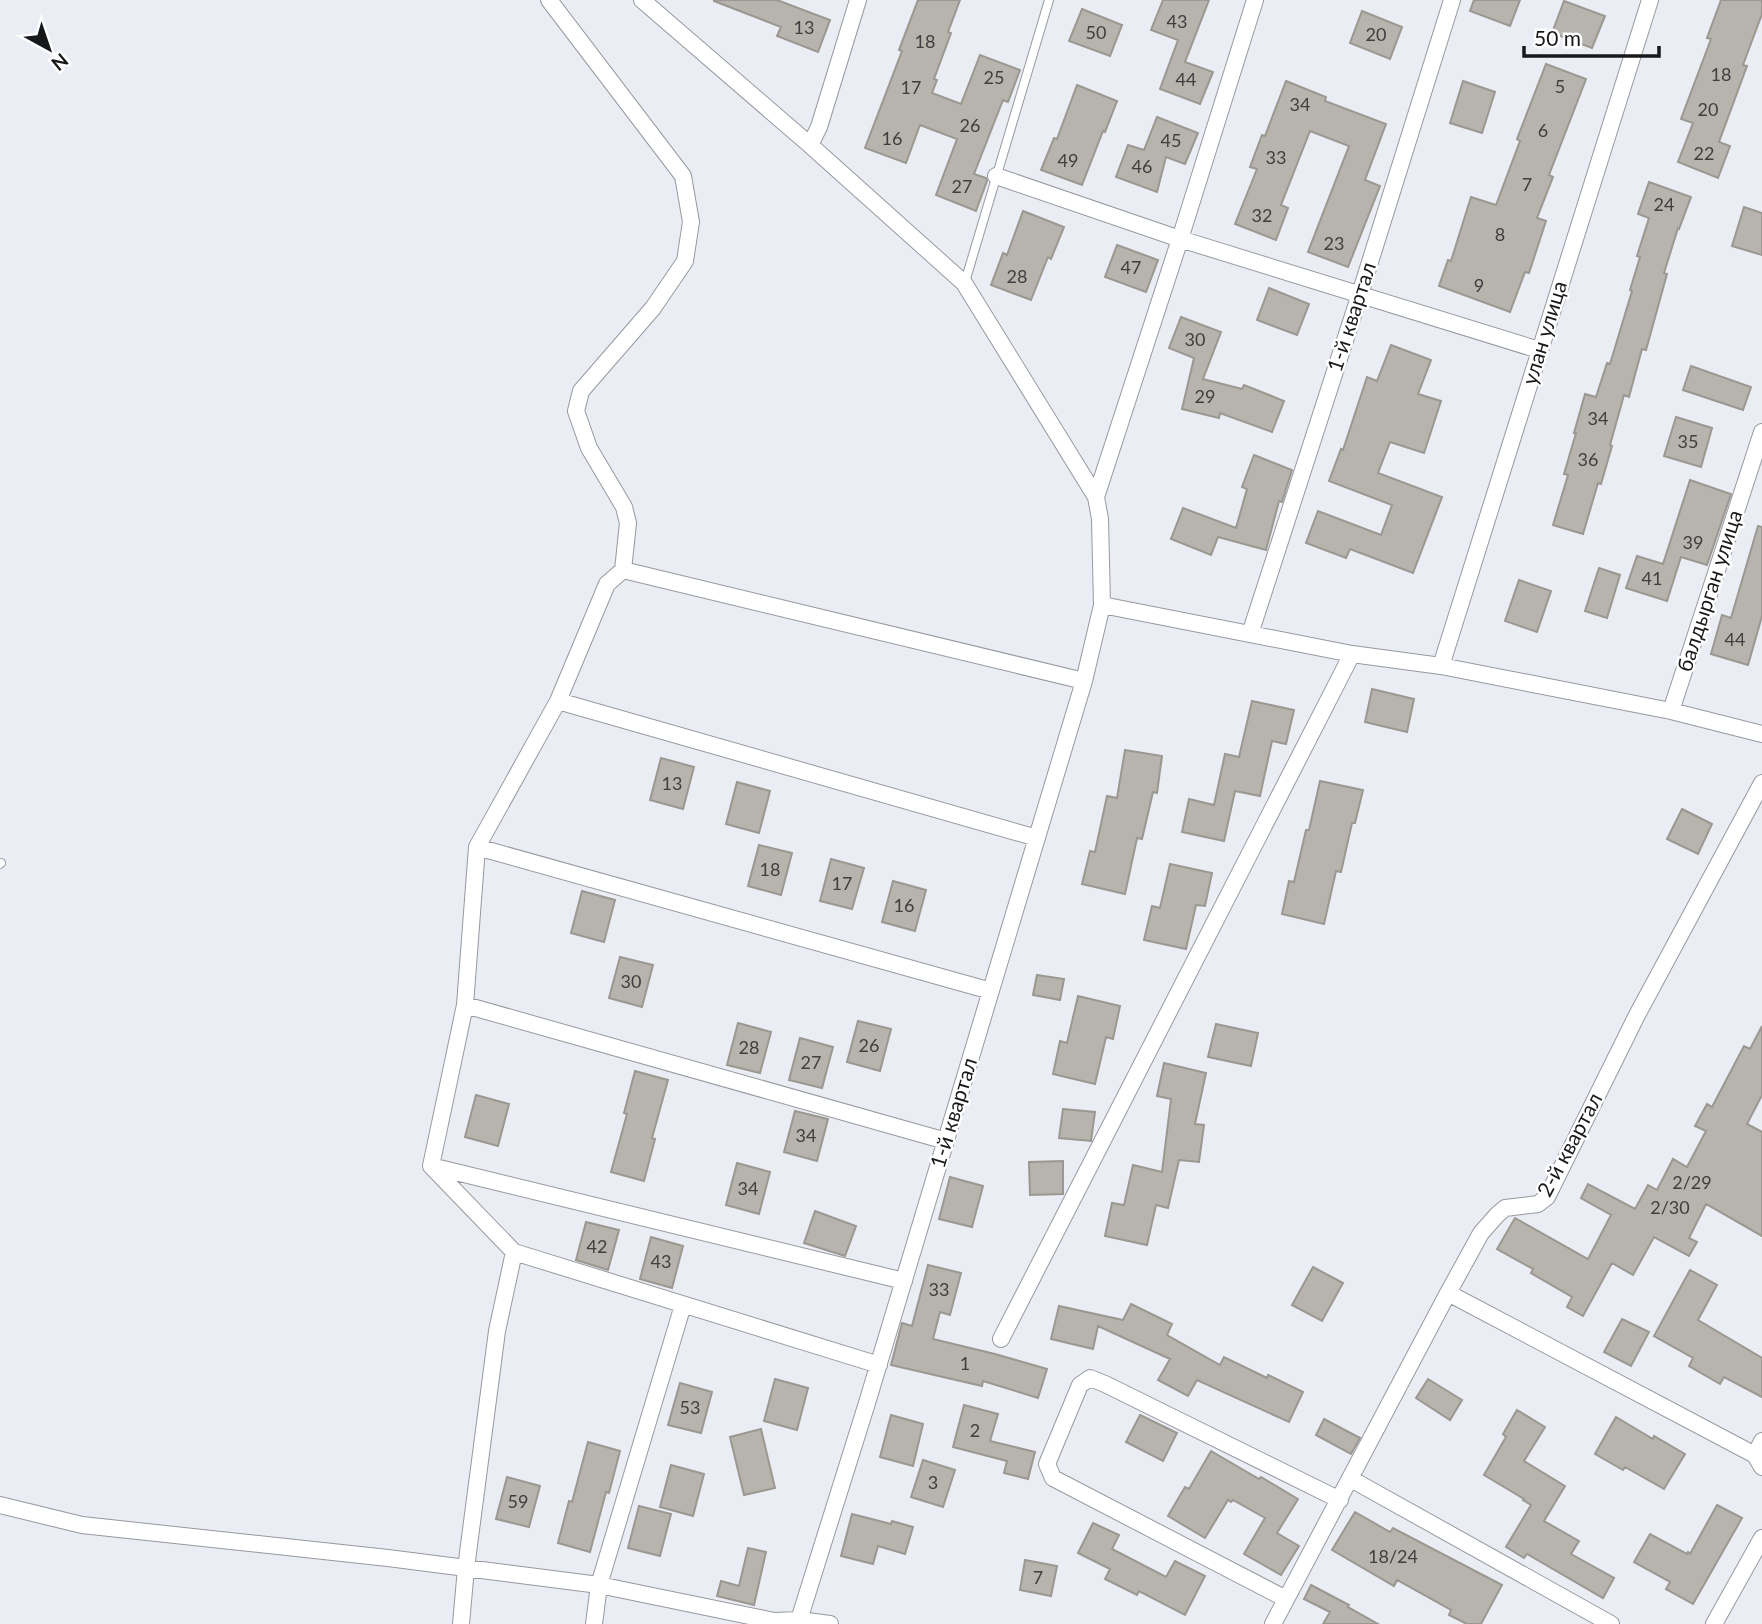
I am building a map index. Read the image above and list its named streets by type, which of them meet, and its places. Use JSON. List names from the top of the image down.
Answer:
{
  "streets": {
    "street": [
      "1-й квартал",
      "улан улица",
      "балдырган улица",
      "2-й квартал"
    ]
  },
  "house_numbers": [
    "43",
    "13",
    "50",
    "20",
    "18",
    "18",
    "25",
    "44",
    "5",
    "17",
    "34",
    "20",
    "26",
    "6",
    "16",
    "45",
    "22",
    "33",
    "49",
    "46",
    "7",
    "27",
    "24",
    "32",
    "8",
    "23",
    "47",
    "28",
    "9",
    "30",
    "29",
    "34",
    "35",
    "36",
    "39",
    "41",
    "44",
    "13",
    "18",
    "17",
    "16",
    "30",
    "26",
    "28",
    "27",
    "34",
    "2/29",
    "34",
    "2/30",
    "42",
    "43",
    "33",
    "1",
    "53",
    "2",
    "3",
    "59",
    "18/24",
    "7"
  ],
  "scale_bar": "50 m",
  "north": "bottom right"
}
